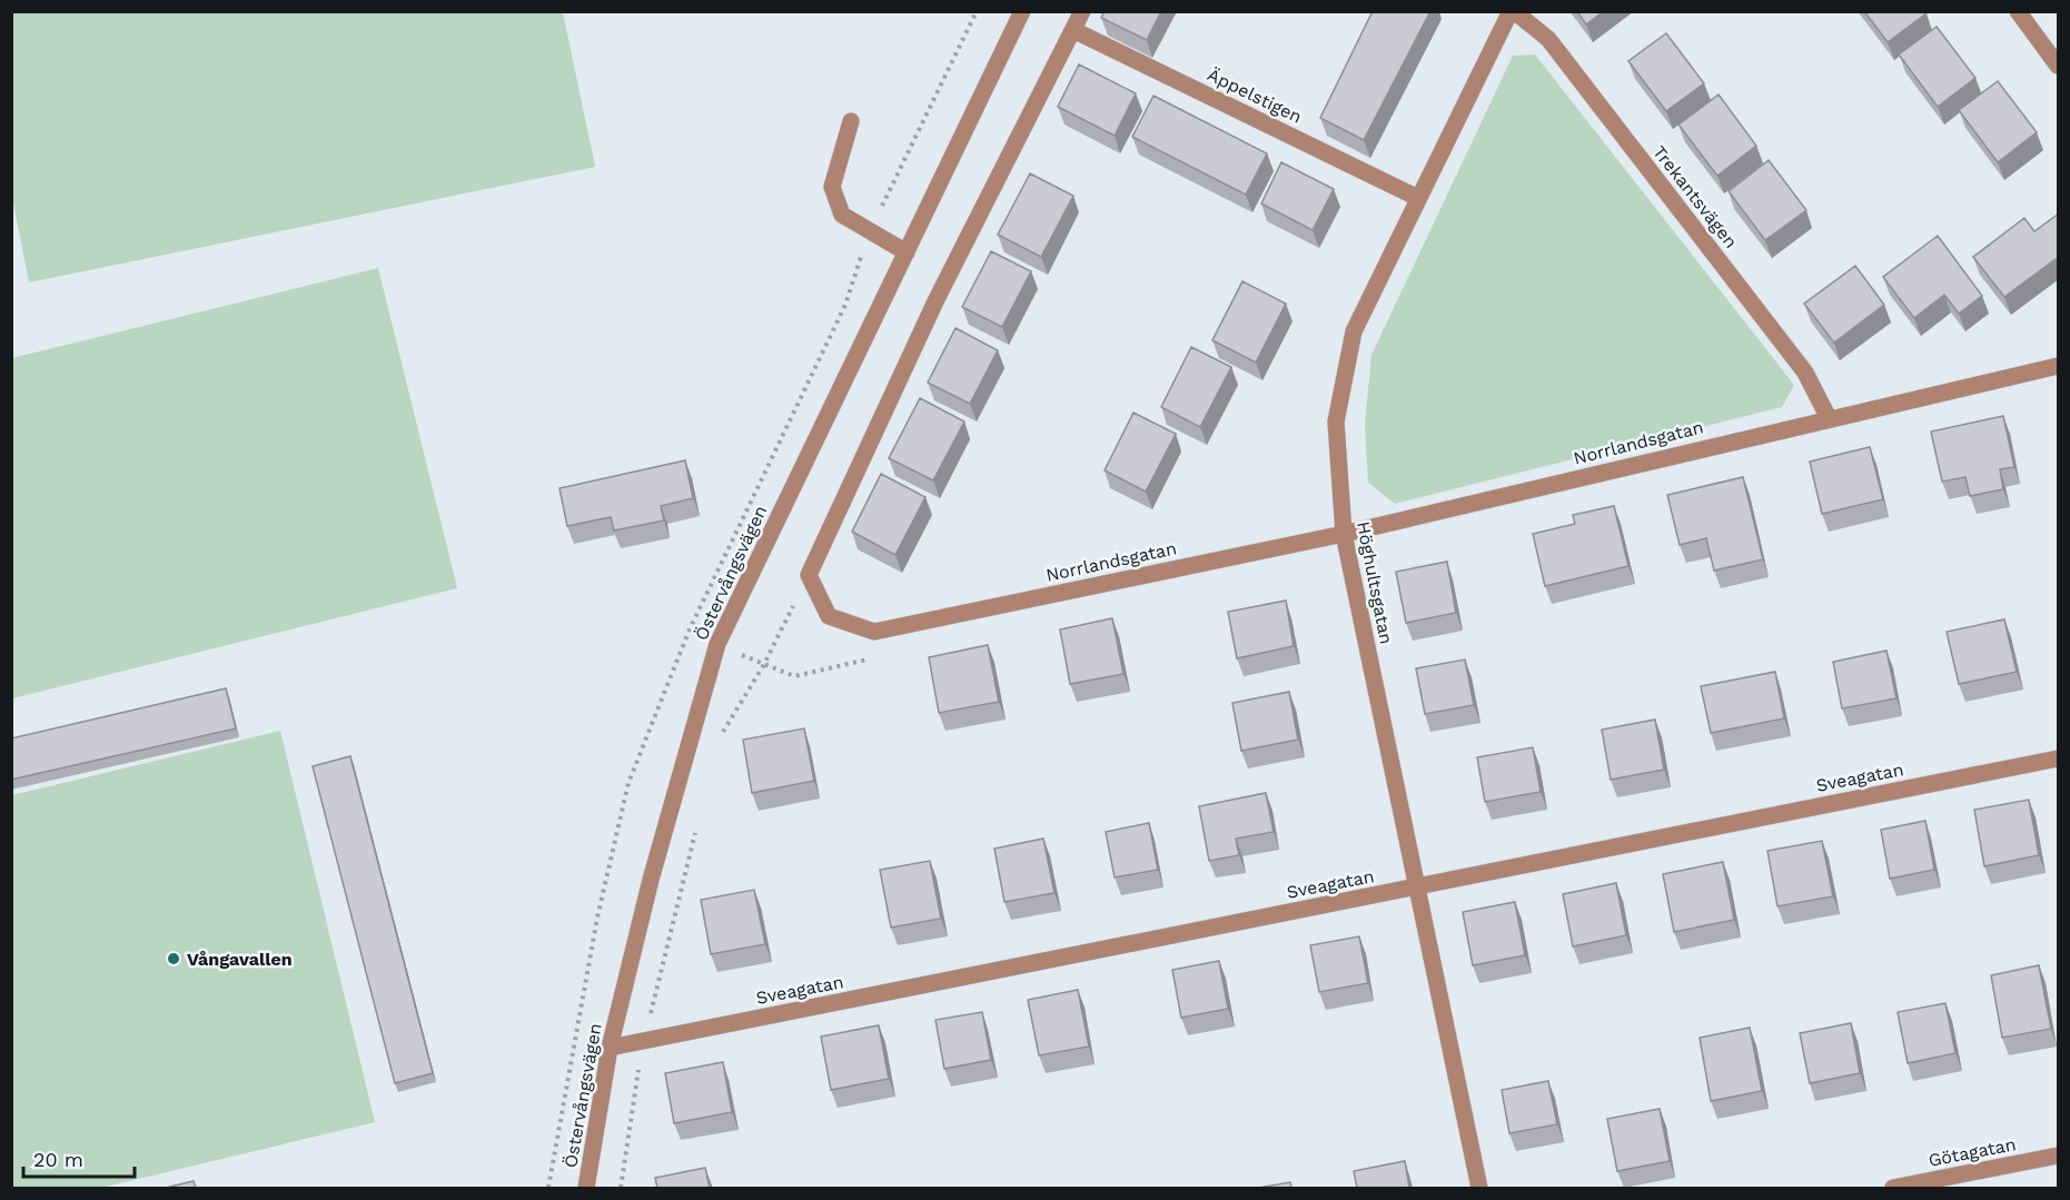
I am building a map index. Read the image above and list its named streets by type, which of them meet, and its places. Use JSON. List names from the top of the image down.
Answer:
{
  "streets": {
    "street": [
      "Äppelstigen",
      "Trekantsvägen",
      "Norrlandsgatan",
      "Östervångsvägen",
      "Höghultsgatan",
      "Sveagatan",
      "Götagatan"
    ]
  },
  "crossings": [
    ["Äppelstigen", "Höghultsgatan"],
    ["Trekantsvägen", "Norrlandsgatan"],
    ["Trekantsvägen", "Höghultsgatan"],
    ["Norrlandsgatan", "Höghultsgatan"],
    ["Östervångsvägen", "Sveagatan"],
    ["Höghultsgatan", "Sveagatan"]
  ],
  "places": ["Vångavallen"],
  "scale_bar": "20 m"
}
